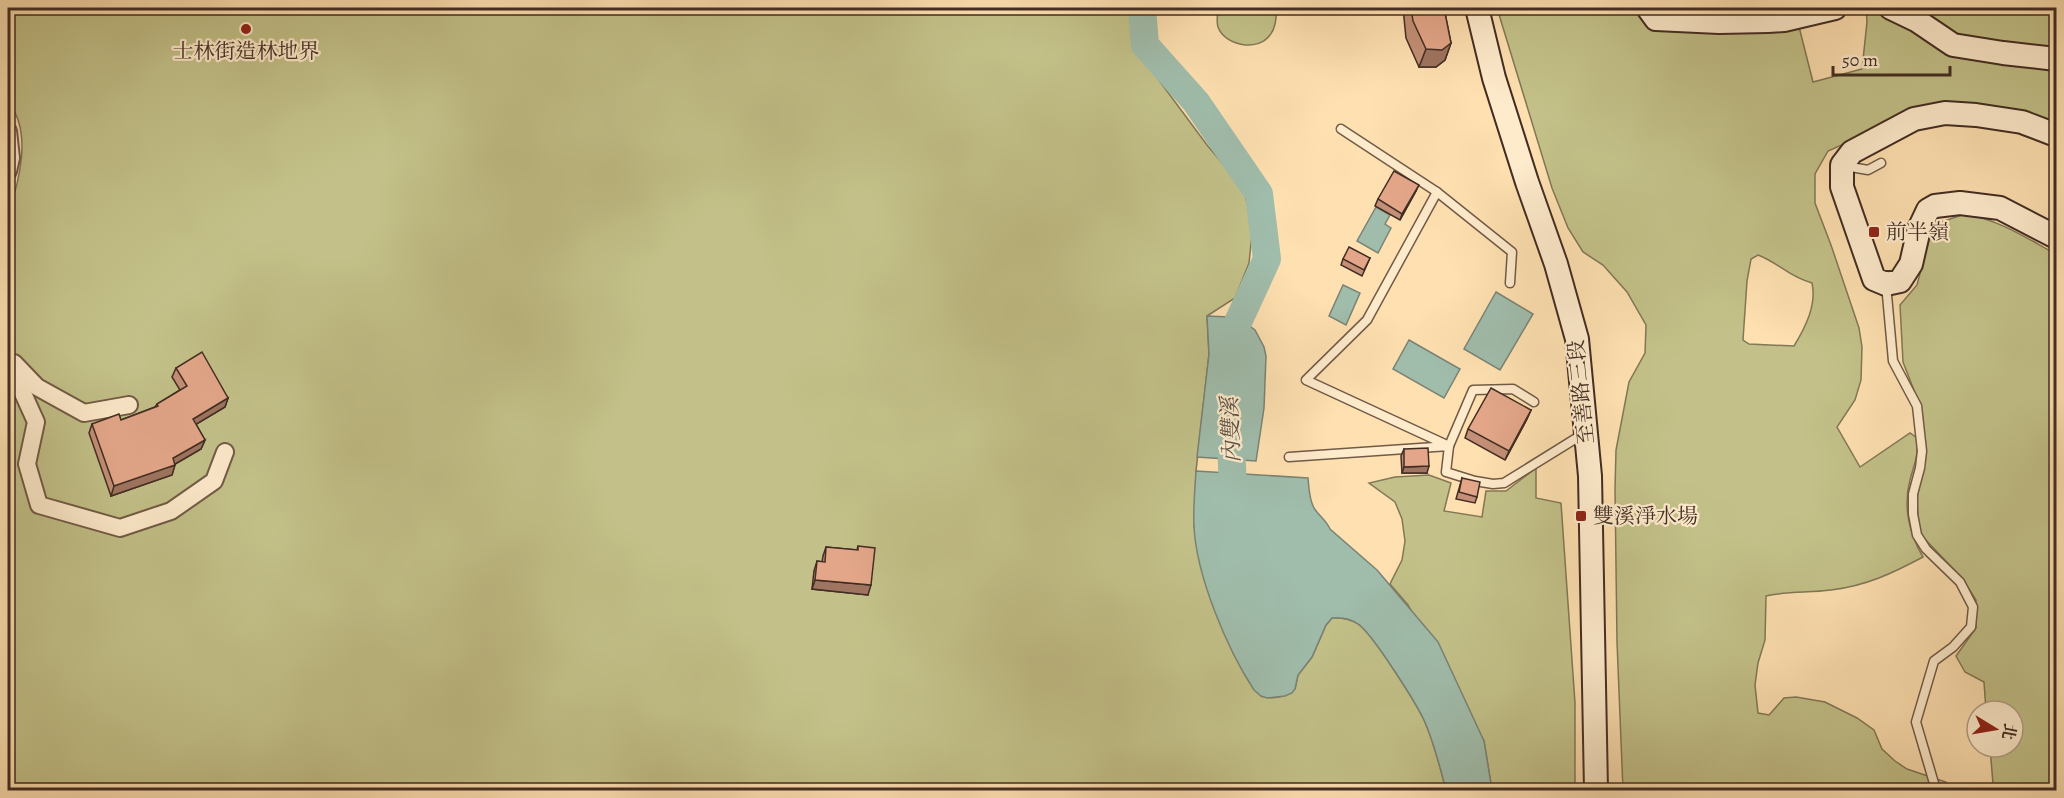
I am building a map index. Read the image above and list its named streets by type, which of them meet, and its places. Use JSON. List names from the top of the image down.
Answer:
{
  "streets": {
    "street": ["至善路三段"]
  },
  "water": ["內雙溪"],
  "places": {
    "other": ["士林街造林地界"],
    "transit": ["前半嶺", "雙溪淨水場"]
  },
  "scale_bar": "50 m",
  "north": "right"
}
